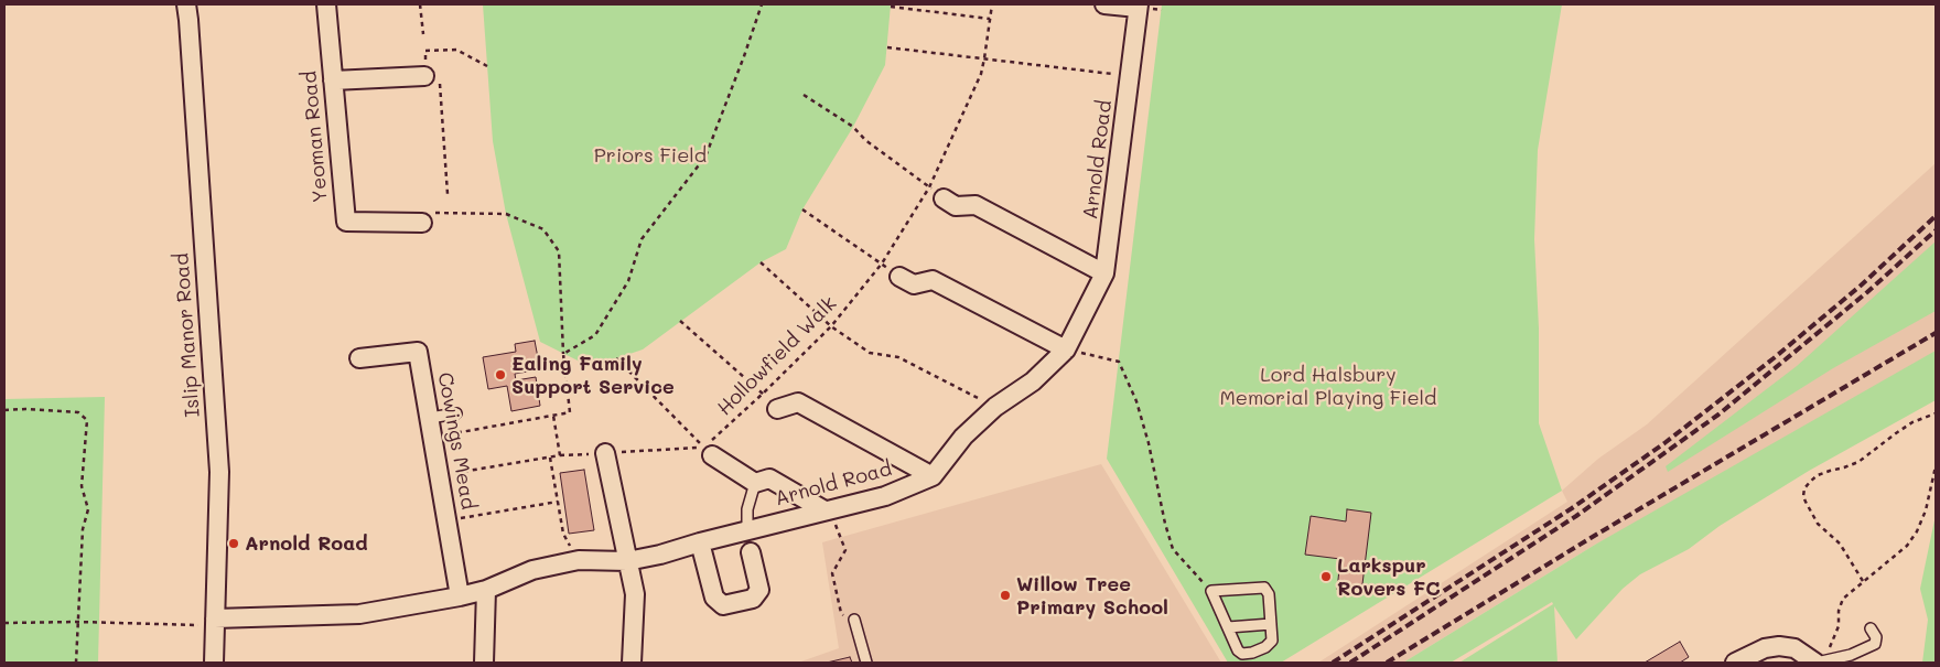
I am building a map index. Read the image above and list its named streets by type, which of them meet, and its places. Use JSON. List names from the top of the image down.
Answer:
{
  "streets": {
    "street": [
      "Yeoman Road",
      "Arnold Road",
      "Islip Manor Road",
      "Cowings Mead"
    ],
    "path": ["Hollowfield Walk"]
  },
  "crossings": [
    ["Arnold Road", "Islip Manor Road"],
    ["Arnold Road", "Cowings Mead"]
  ],
  "parks": ["Priors Field", "Lord Halsbury Memorial Playing Field"],
  "places": [
    "Ealing Family Support Service",
    "Arnold Road",
    "Larkspur Rovers FC",
    "Willow Tree Primary School"
  ]
}
